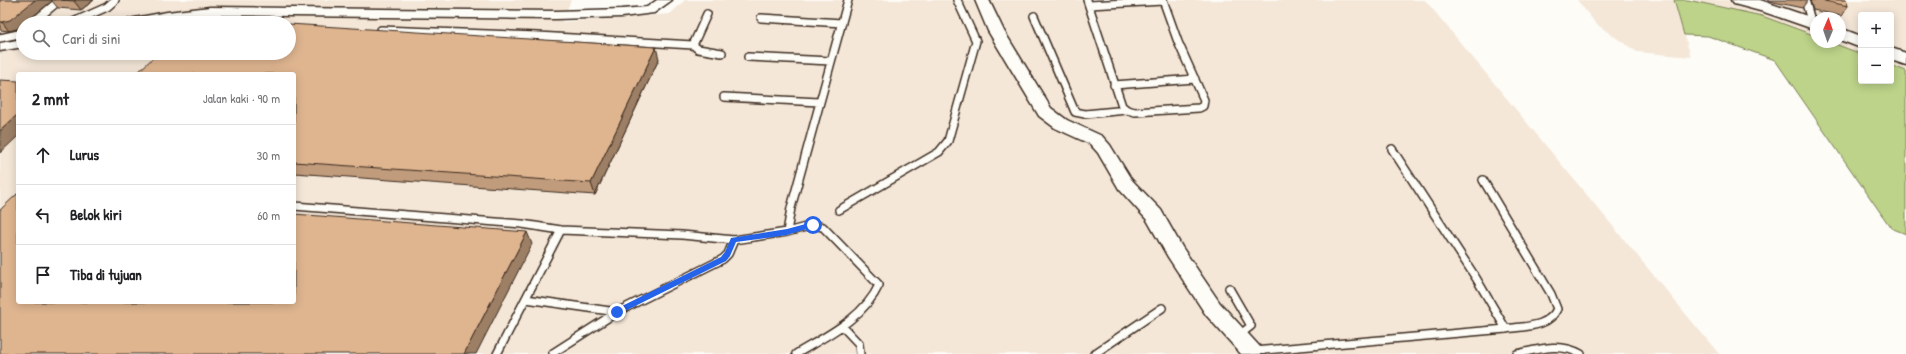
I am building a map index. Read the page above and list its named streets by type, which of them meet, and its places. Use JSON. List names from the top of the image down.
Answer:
{
  "north": "top",
  "page": {
    "map_buttons": ["+", "−"],
    "search": "Cari di sini",
    "heading": ["2 mnt", "Jalan kaki · 90 m"],
    "list": [
      ["Lurus", "30 m"],
      ["Belok kiri", "60 m"],
      "Tiba di tujuan"
    ]
  }
}
